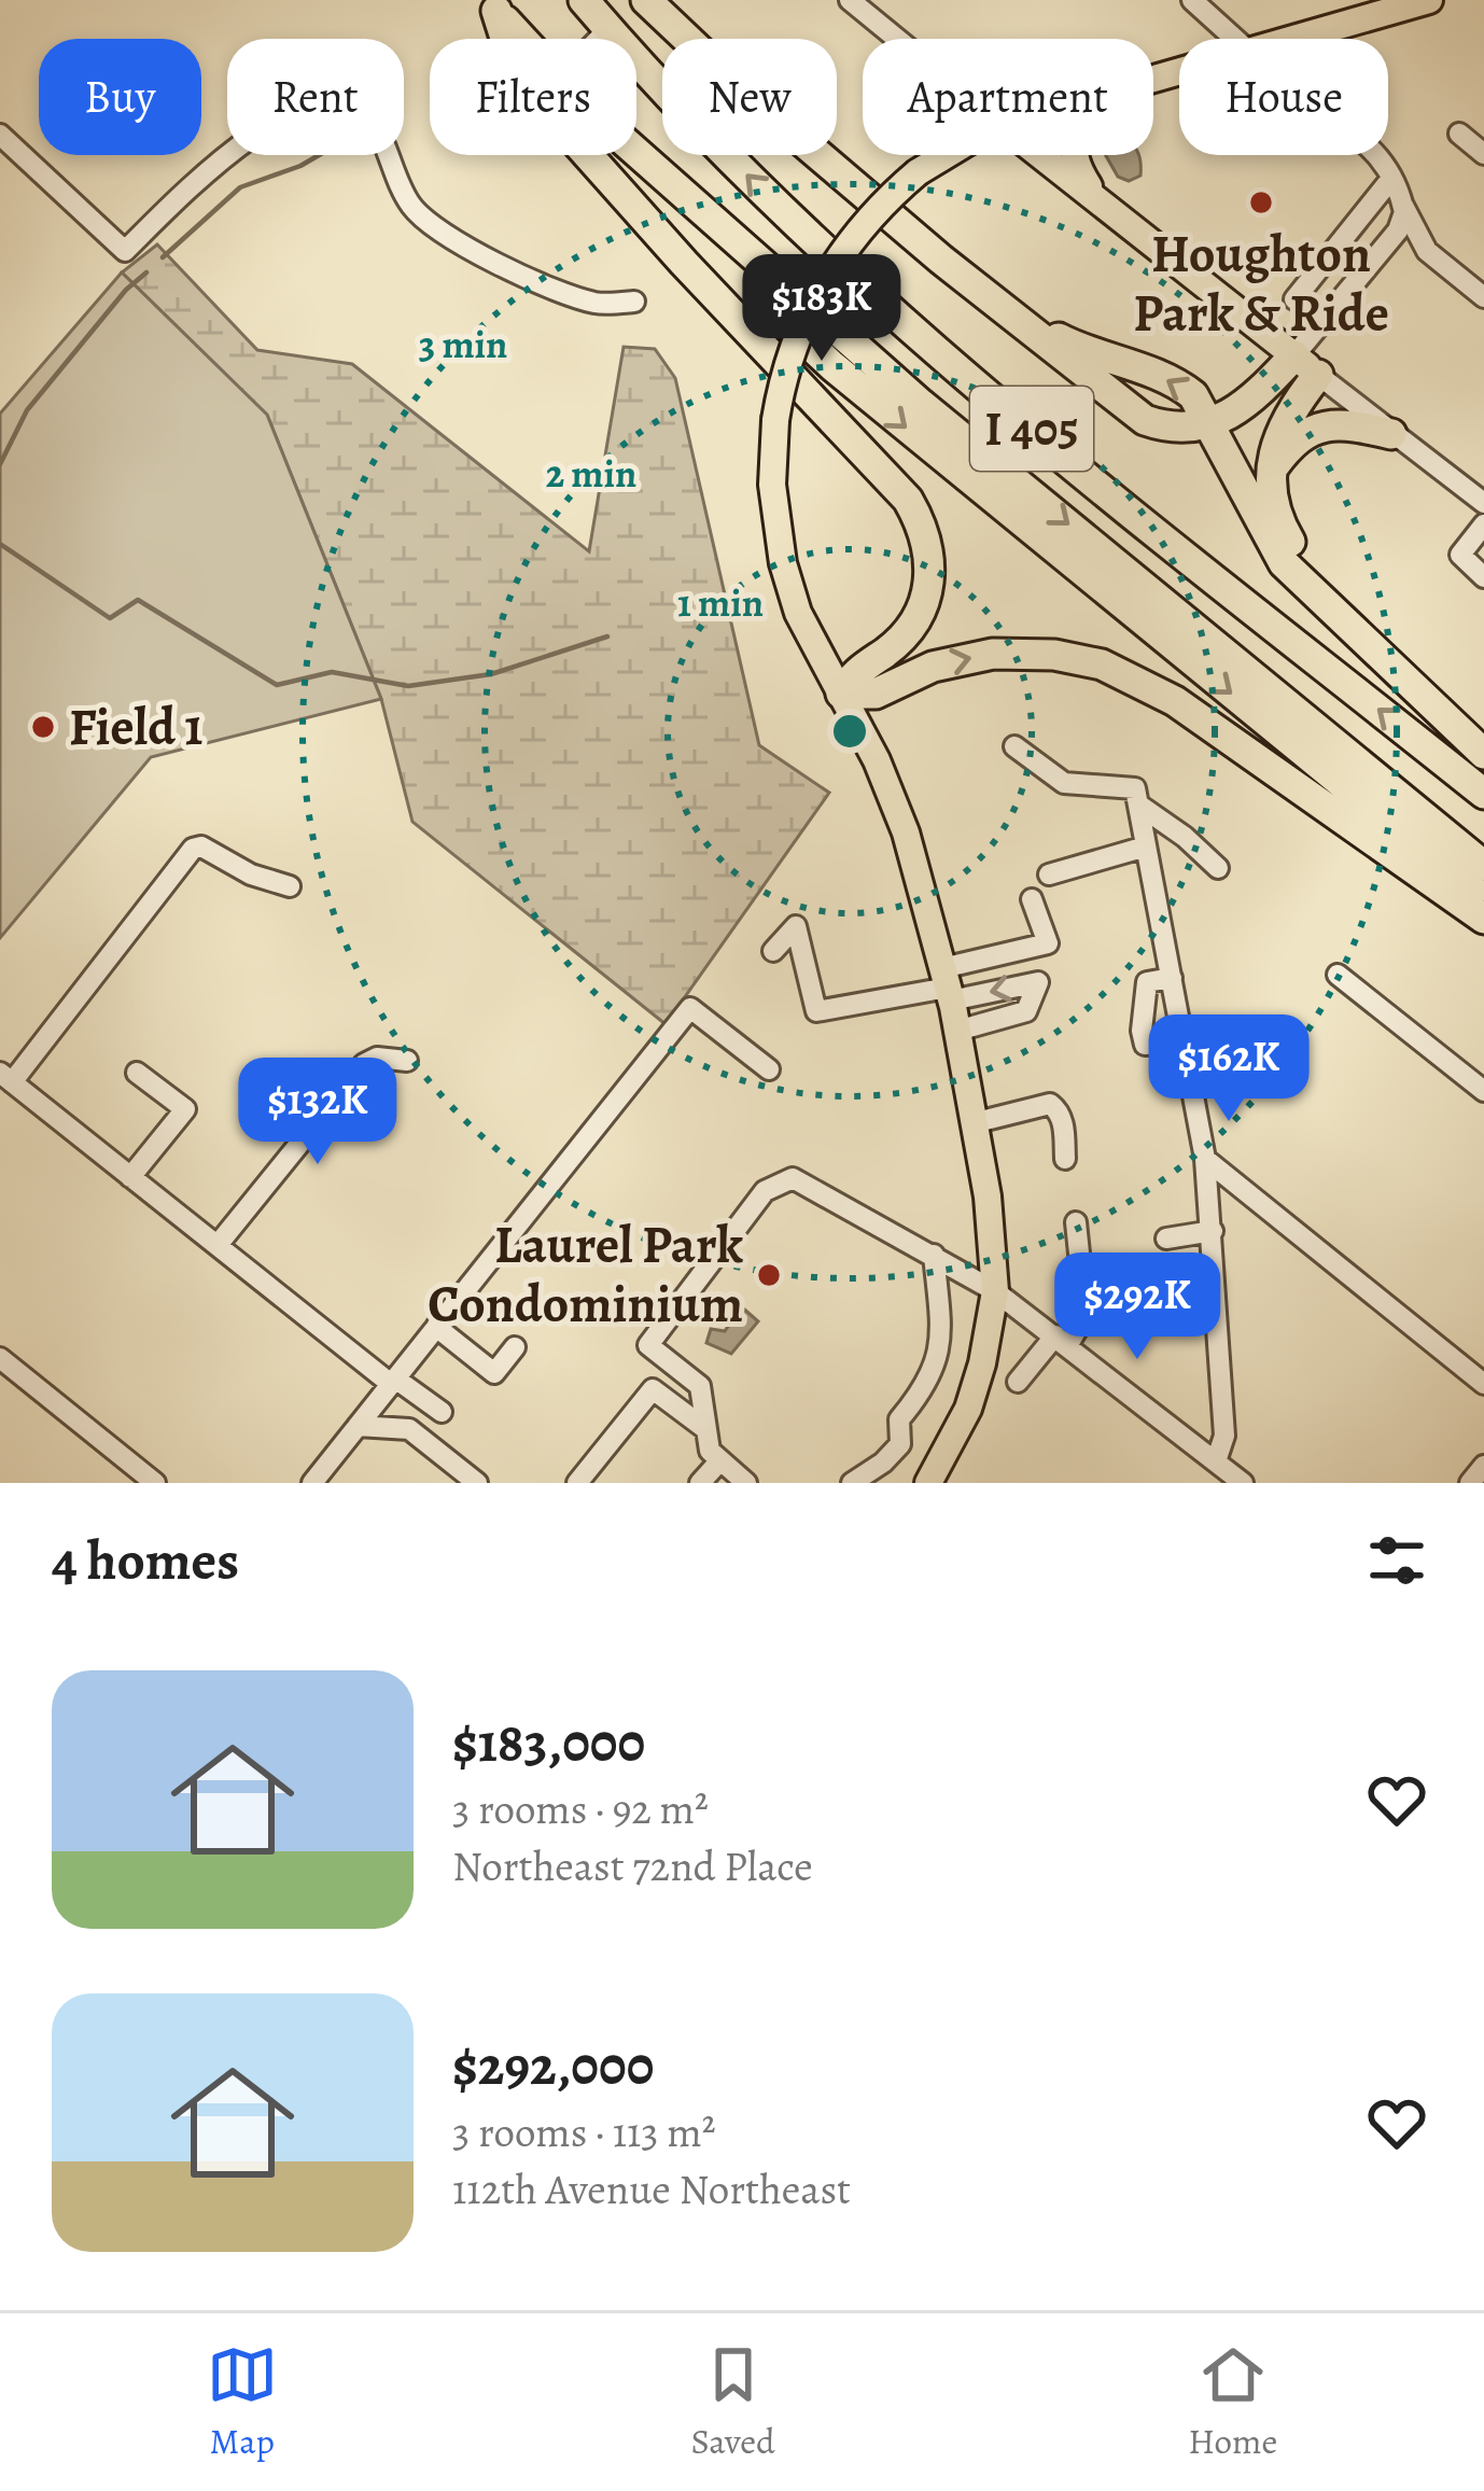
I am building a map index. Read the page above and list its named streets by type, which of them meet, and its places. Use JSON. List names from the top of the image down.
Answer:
{
  "streets": {
    "highway": ["I 405"]
  },
  "places": ["Houghton Park & Ride", "Field 1", "Laurel Park Condominium"],
  "page": {
    "chip": [
      "Buy",
      "Rent",
      "Filters",
      "New",
      "Apartment",
      "House"
    ],
    "price": [
      "$183K",
      "$162K",
      "$132K",
      "$292K"
    ],
    "heading": "4 homes",
    "list": [
      {
        "name": "$183,000",
        "note": "3 rooms · 92 m² · Northeast 72nd Place"
      },
      {
        "name": "$292,000",
        "note": "3 rooms · 113 m² · 112th Avenue Northeast"
      }
    ],
    "tabs": ["Map", "Saved", "Home"]
  },
  "rings": ["3 min", "2 min", "1 min"]
}
